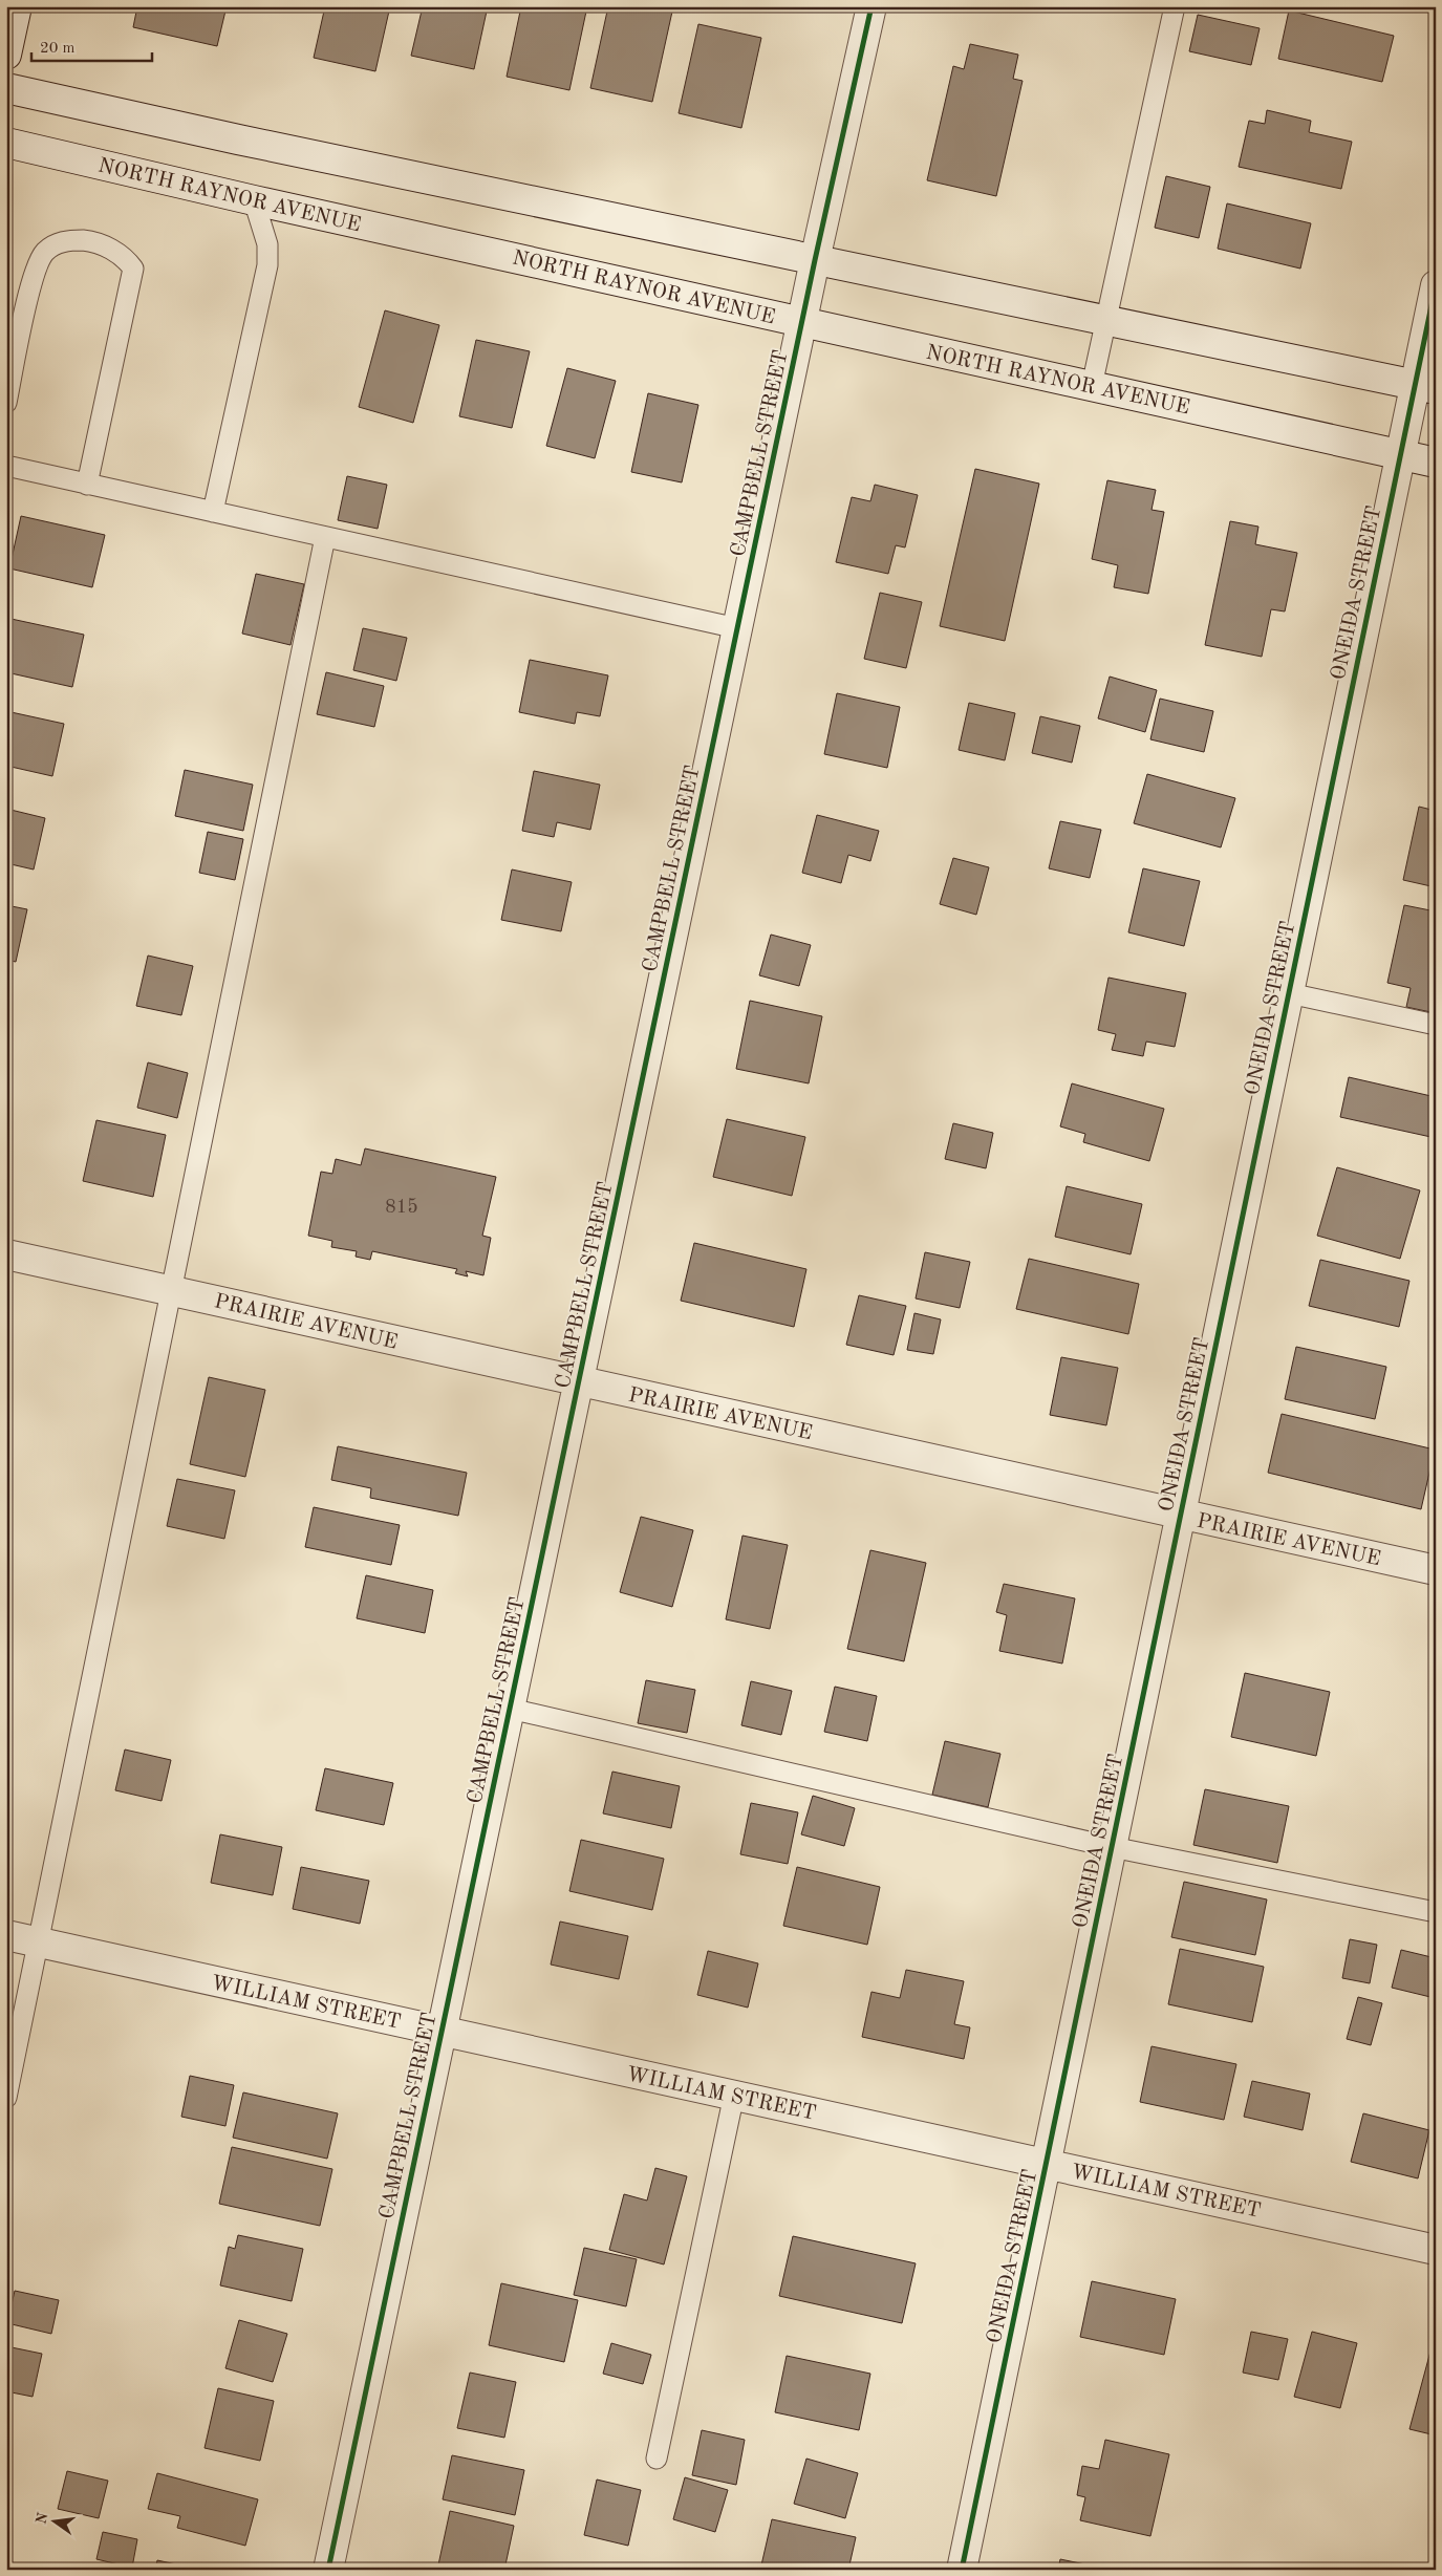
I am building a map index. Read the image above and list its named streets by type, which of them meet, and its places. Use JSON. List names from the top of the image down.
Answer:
{
  "streets": {
    "street": [
      "NORTH RAYNOR AVENUE",
      "CAMPBELL STREET",
      "ONEIDA STREET",
      "PRAIRIE AVENUE",
      "WILLIAM STREET"
    ]
  },
  "crossings": [
    ["NORTH RAYNOR AVENUE", "CAMPBELL STREET"],
    ["NORTH RAYNOR AVENUE", "ONEIDA STREET"],
    ["CAMPBELL STREET", "PRAIRIE AVENUE"],
    ["CAMPBELL STREET", "WILLIAM STREET"],
    ["ONEIDA STREET", "PRAIRIE AVENUE"],
    ["ONEIDA STREET", "WILLIAM STREET"]
  ],
  "house_numbers": ["815"],
  "scale_bar": "20 m",
  "north": "left"
}
